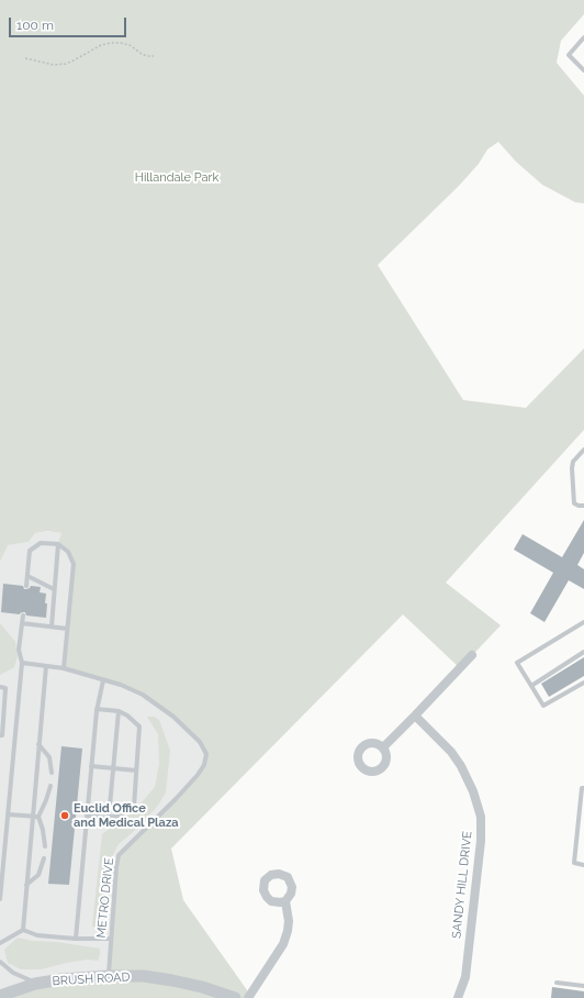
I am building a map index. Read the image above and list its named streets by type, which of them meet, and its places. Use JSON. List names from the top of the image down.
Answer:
{
  "streets": {
    "street": ["SANDY HILL DRIVE", "BRUSH ROAD"],
    "lane": ["METRO DRIVE"]
  },
  "crossings": [
    ["METRO DRIVE", "BRUSH ROAD"]
  ],
  "parks": ["Hillandale Park"],
  "places": ["Euclid Office and Medical Plaza"],
  "scale_bar": "100 m"
}
